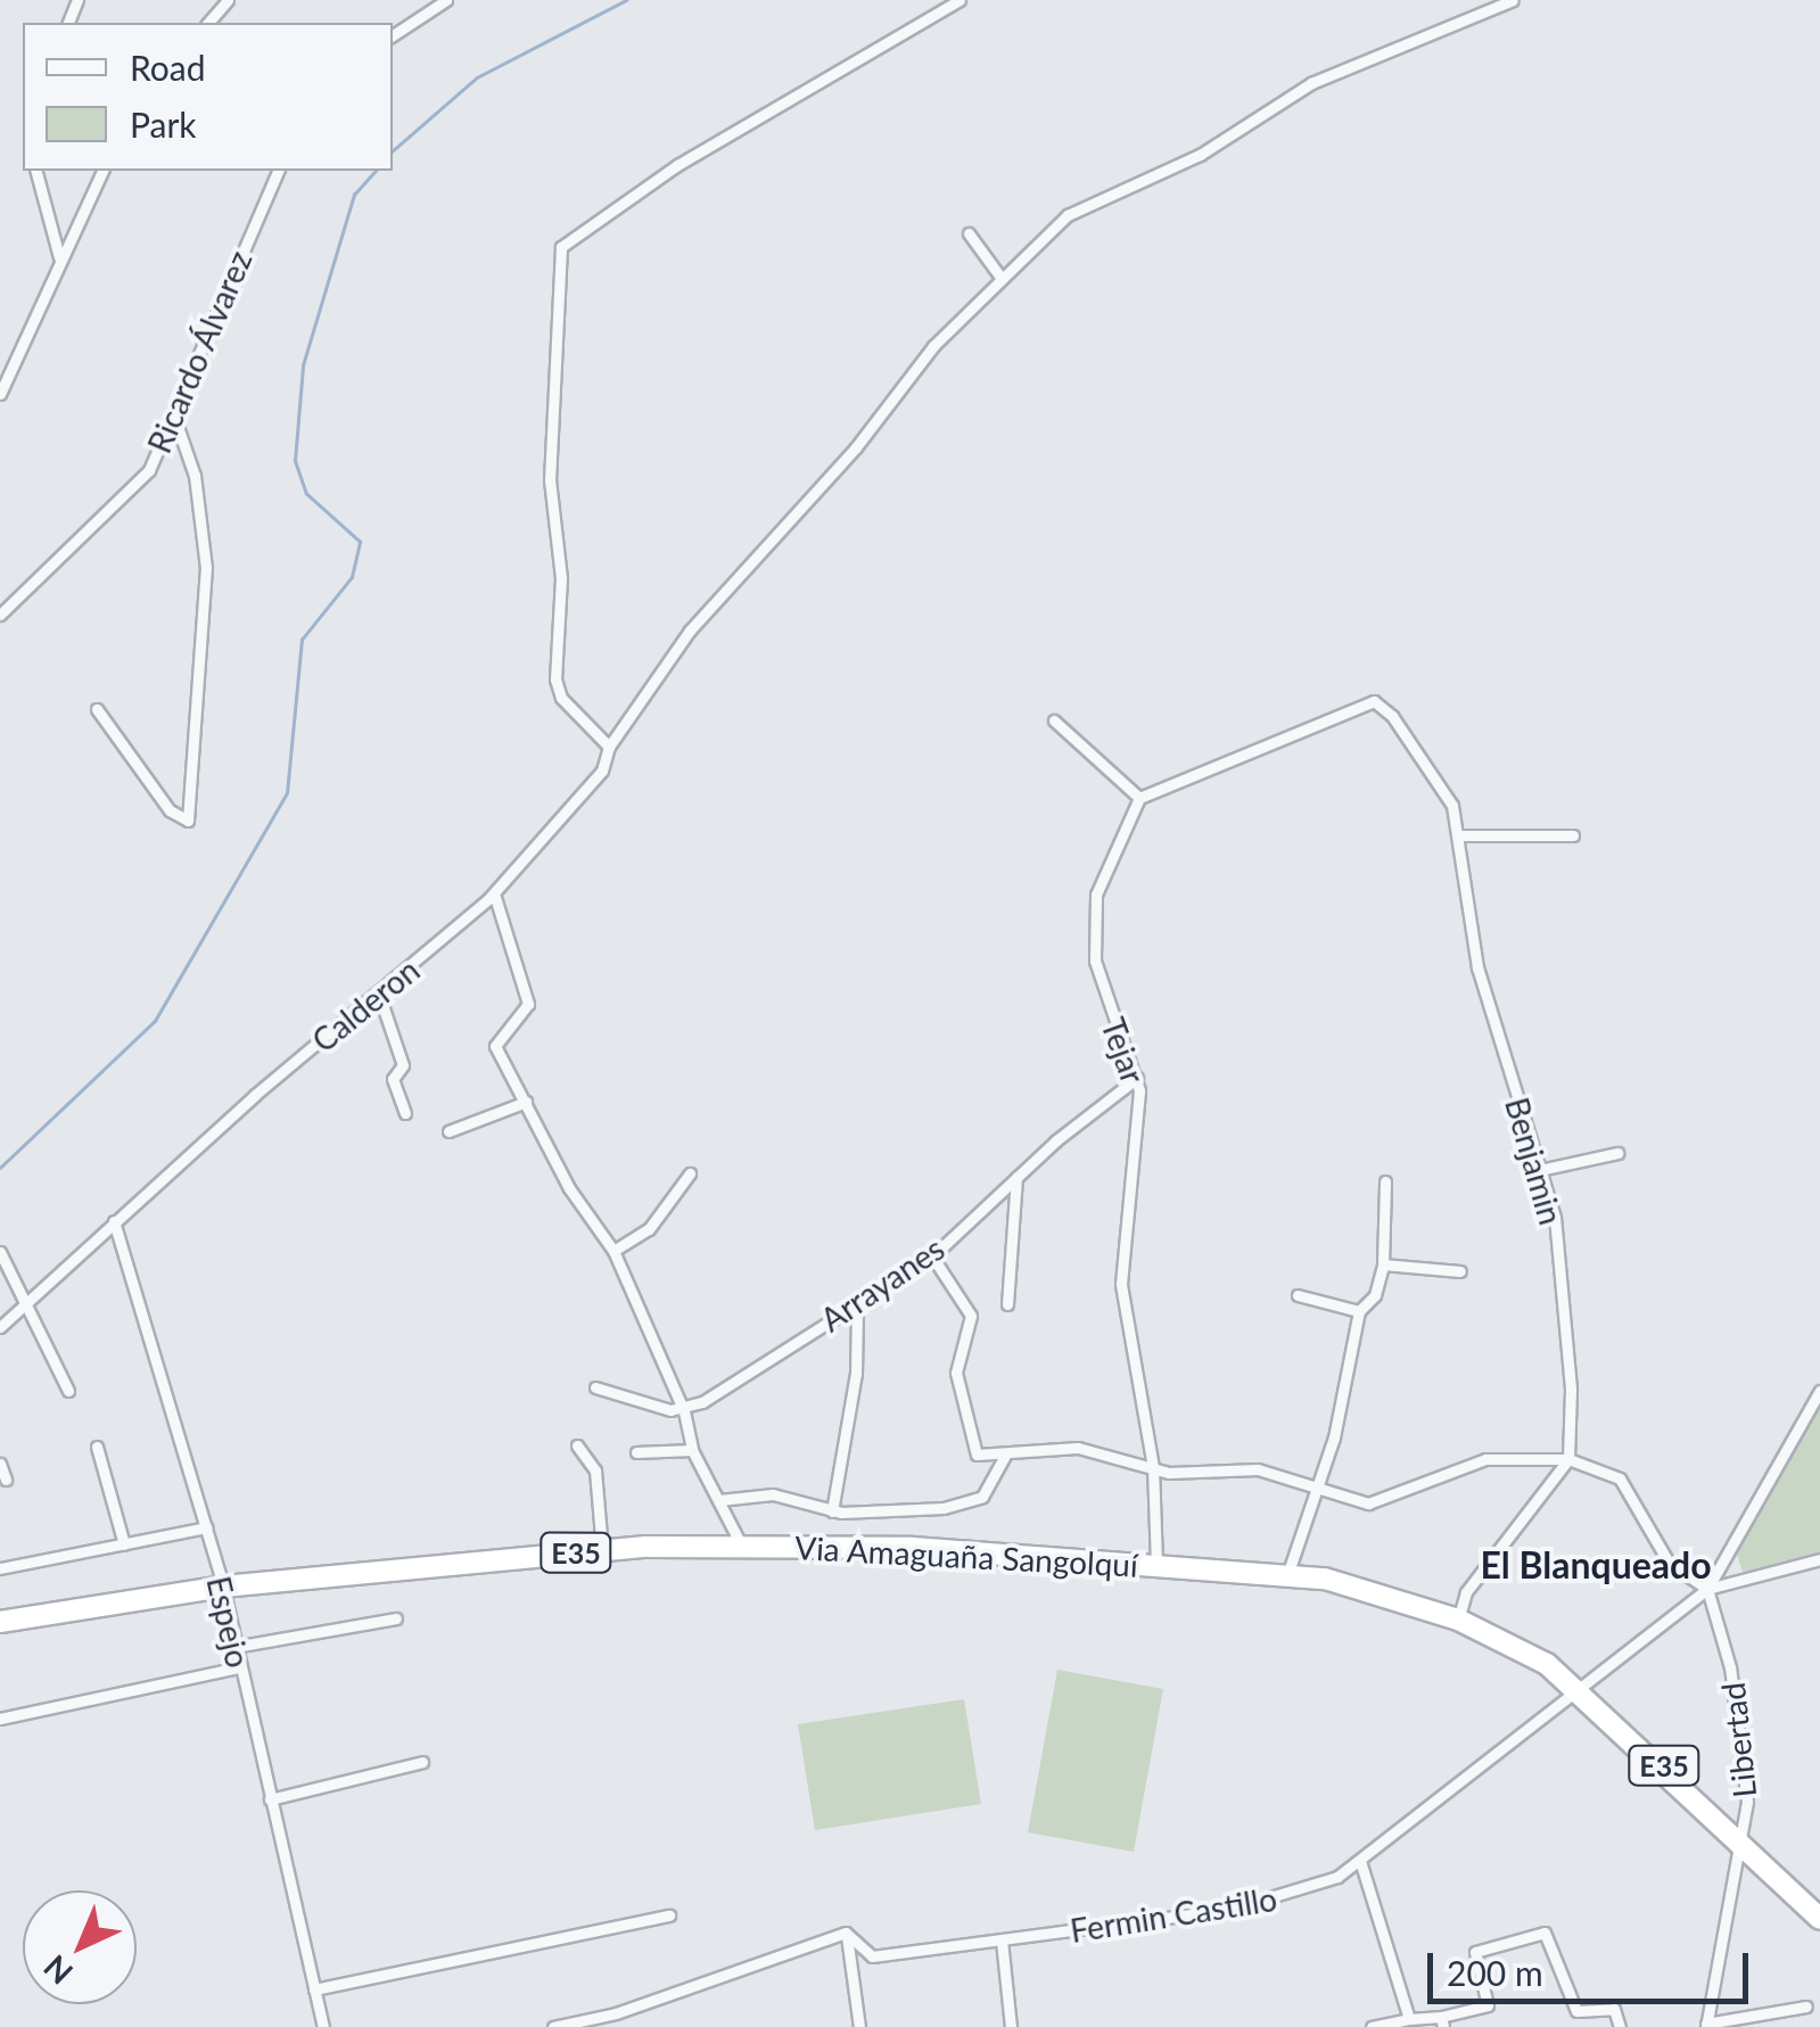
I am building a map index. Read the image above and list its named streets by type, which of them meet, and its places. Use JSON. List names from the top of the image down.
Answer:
{
  "streets": {
    "highway": ["E35", "Via Amaguaña Sangolquí"],
    "street": [
      "Ricardo Álvarez",
      "Calderon",
      "Tejar",
      "Benjamin",
      "Arrayanes",
      "Espejo",
      "Libertad",
      "Fermin Castillo"
    ]
  },
  "crossings": [
    ["Calderon", "Espejo"],
    ["Tejar", "Benjamin"],
    ["Tejar", "Arrayanes"],
    ["Tejar", "Via Amaguaña Sangolquí"],
    ["Via Amaguaña Sangolquí", "Espejo"],
    ["Via Amaguaña Sangolquí", "Libertad"],
    ["Via Amaguaña Sangolquí", "Fermin Castillo"],
    ["Libertad", "Fermin Castillo"]
  ],
  "districts": ["El Blanqueado"],
  "legend": ["Road", "Park"],
  "scale_bar": "200 m",
  "north": "bottom left"
}
